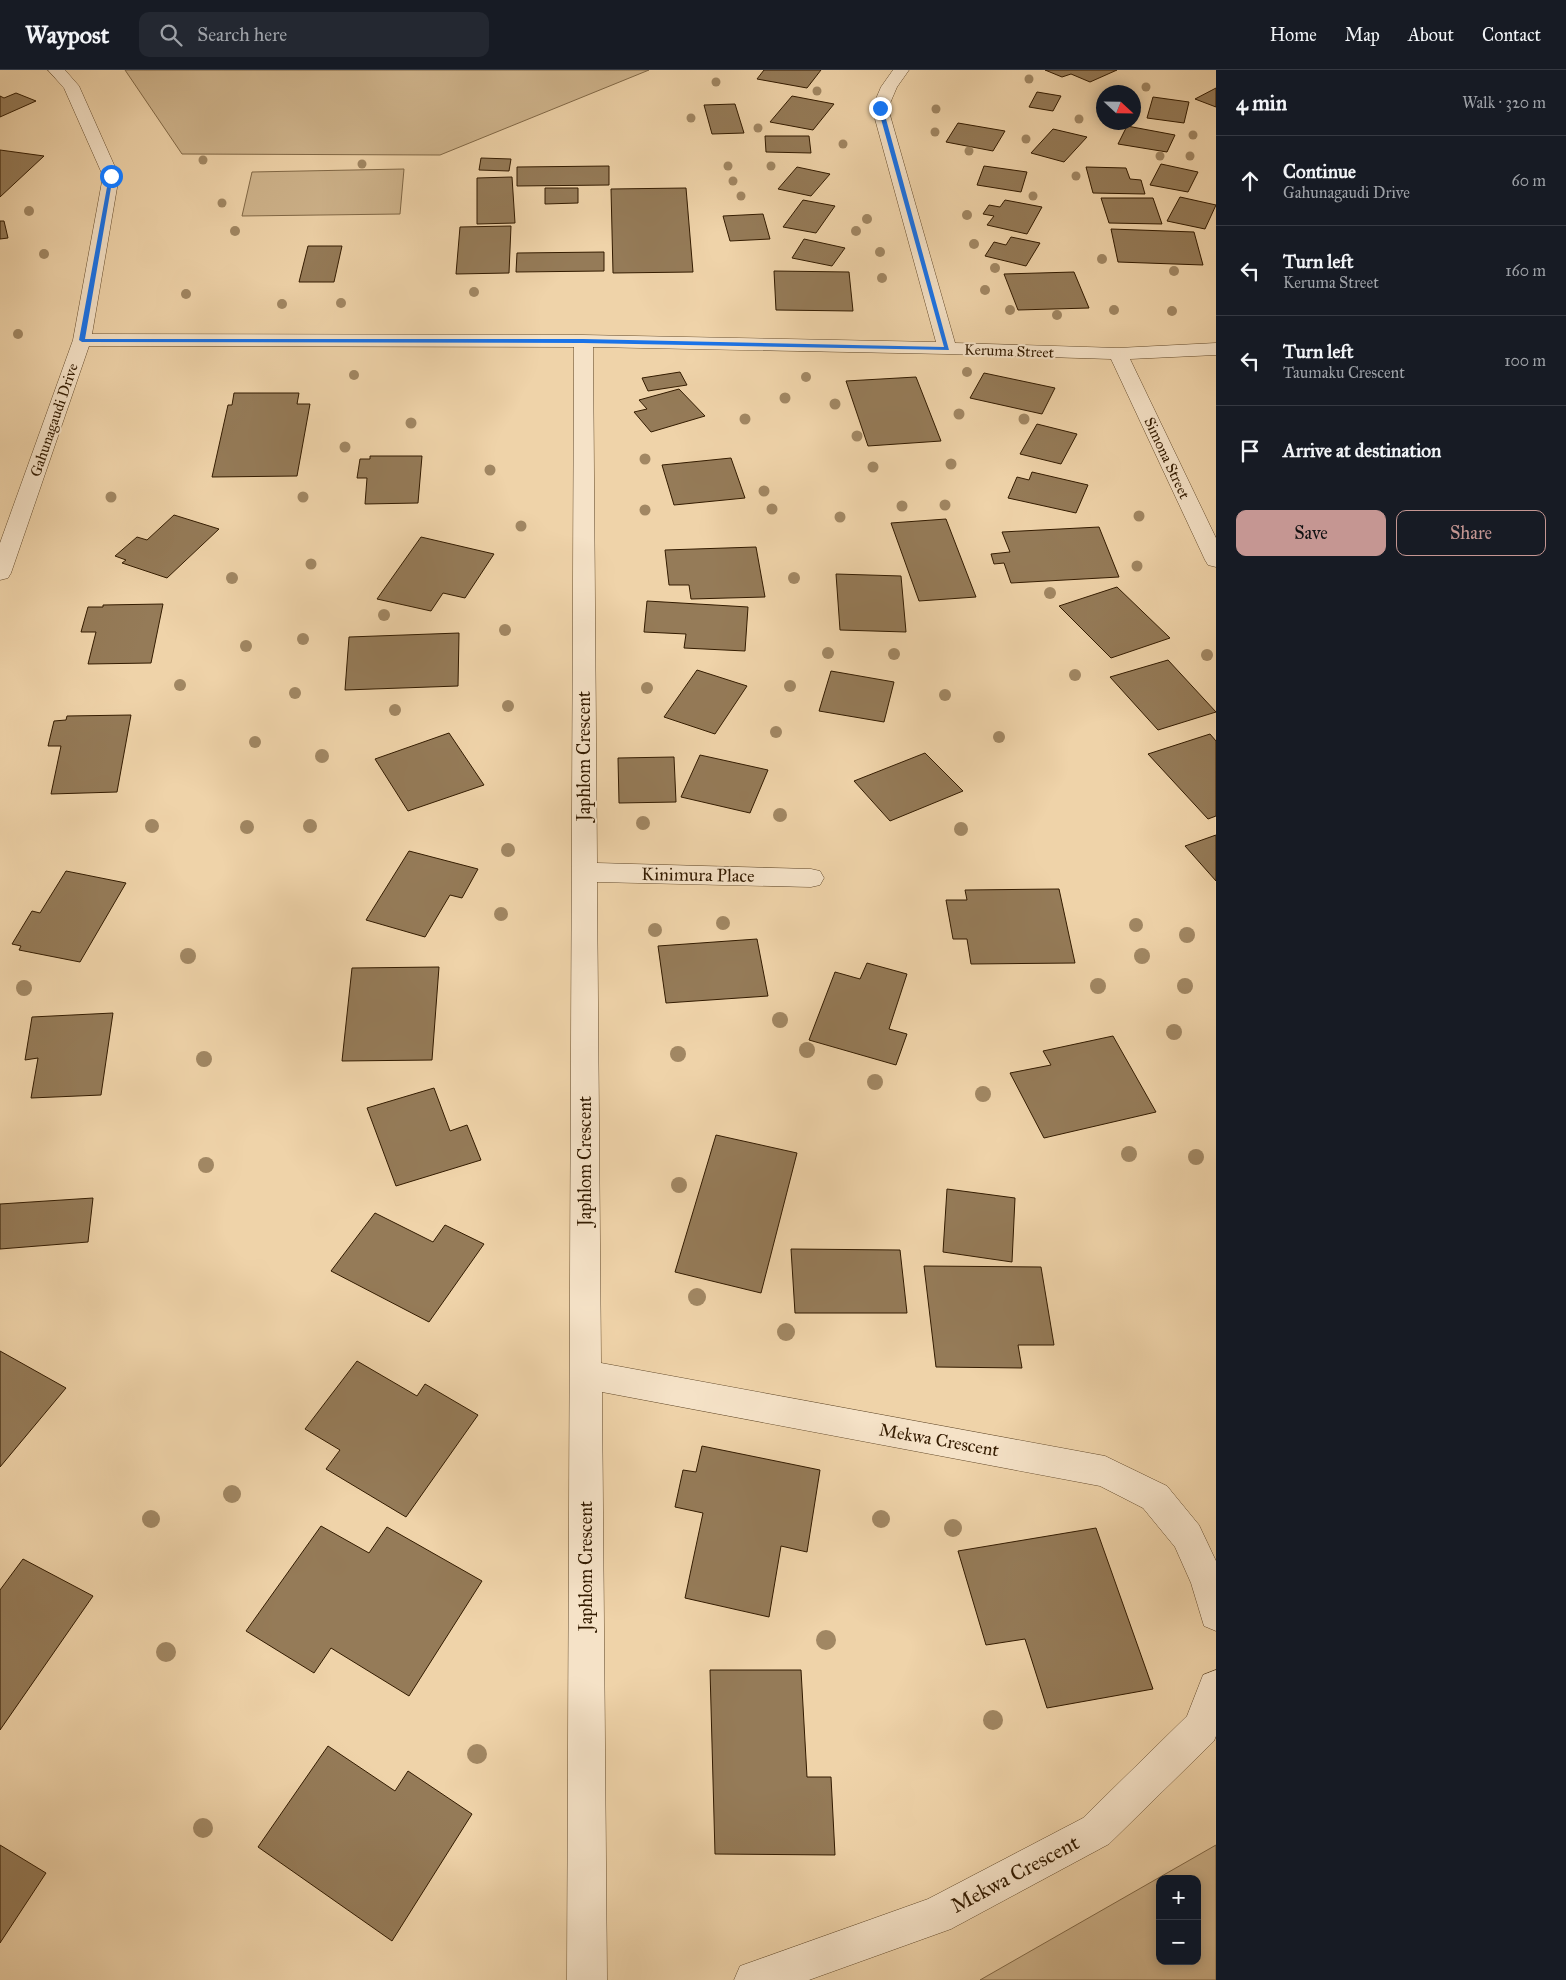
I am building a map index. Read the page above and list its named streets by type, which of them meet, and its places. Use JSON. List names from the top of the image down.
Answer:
{
  "streets": {
    "street": [
      "Keruma Street",
      "Gahunagaudi Drive",
      "Simona Street",
      "Japhlom Crescent",
      "Kinimura Place",
      "Mekwa Crescent"
    ]
  },
  "crossings": [
    ["Keruma Street", "Gahunagaudi Drive"],
    ["Keruma Street", "Simona Street"],
    ["Keruma Street", "Japhlom Crescent"],
    ["Japhlom Crescent", "Kinimura Place"],
    ["Japhlom Crescent", "Mekwa Crescent"]
  ],
  "north": "right",
  "page": {
    "header": "Waypost",
    "search": "Search here",
    "nav": [
      "Home",
      "Map",
      "About",
      "Contact"
    ],
    "heading": ["4 min", "Walk · 320 m"],
    "list": [
      ["Continue", "Gahunagaudi Drive", "60 m"],
      ["Turn left", "Keruma Street", "160 m"],
      ["Turn left", "Taumaku Crescent", "100 m"],
      "Arrive at destination"
    ],
    "buttons": ["Save", "Share"],
    "map_buttons": ["+", "−"]
  }
}
